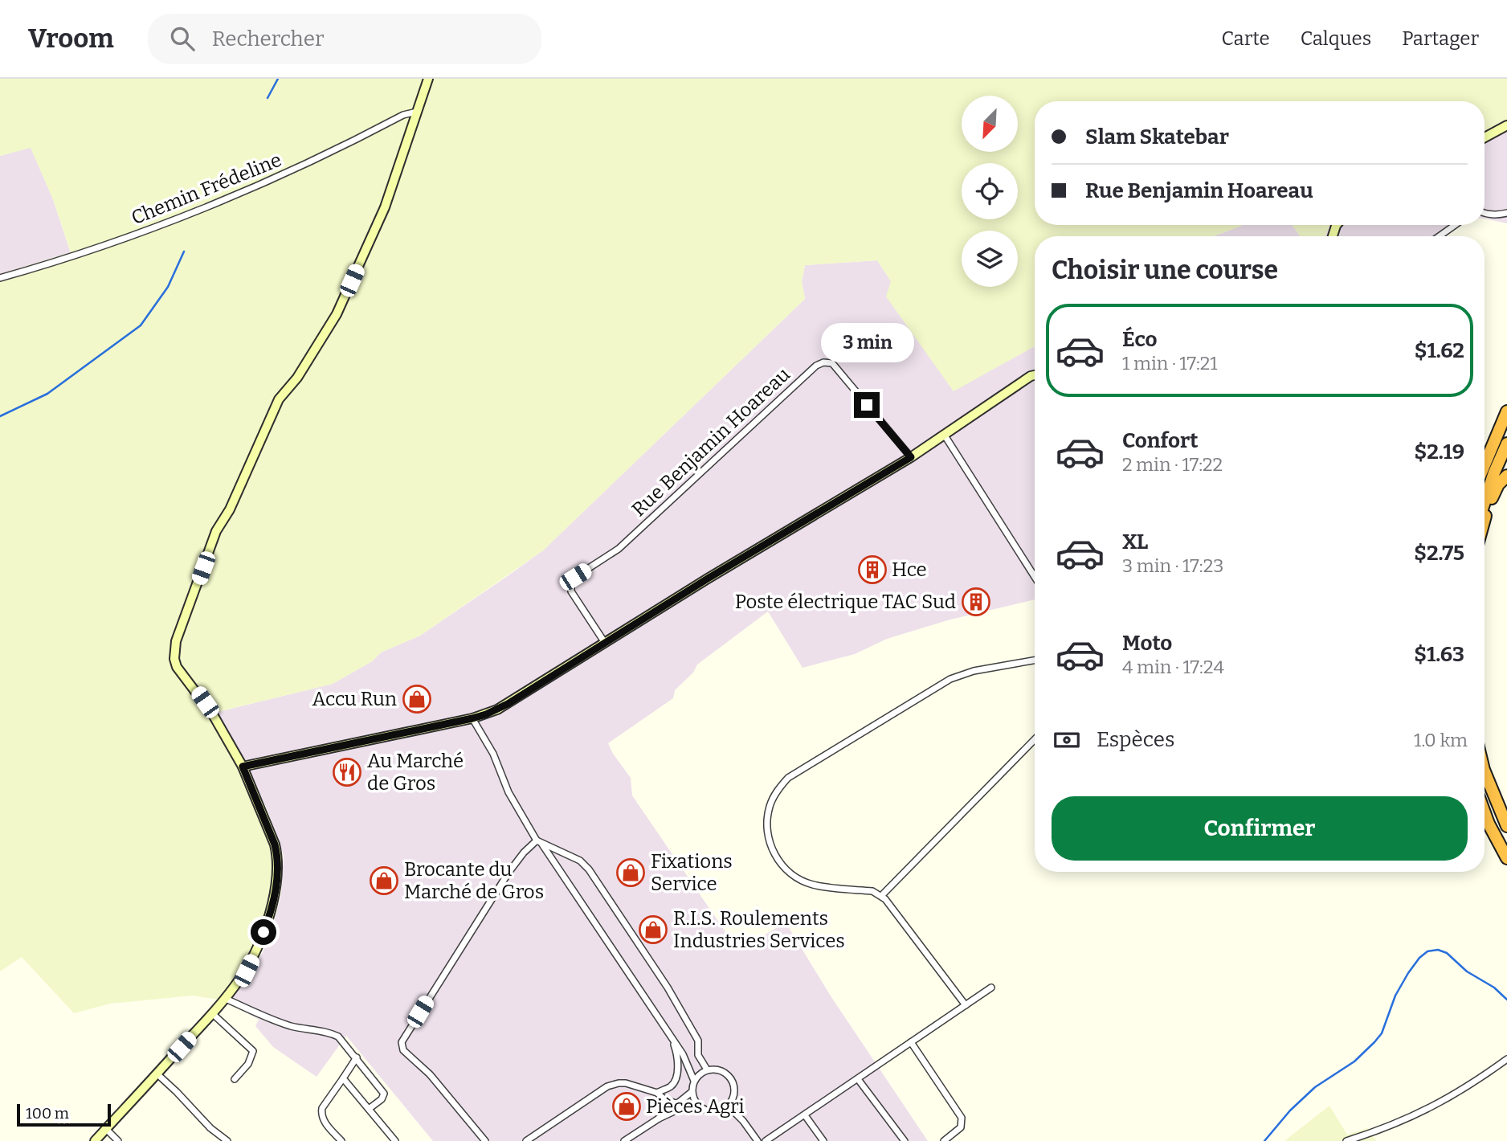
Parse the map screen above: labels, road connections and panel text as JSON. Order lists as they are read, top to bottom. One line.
{"streets":{"street":["Chemin Frédeline","Rue Benjamin Hoareau"]},"places":{"building":["Hce","Poste électrique TAC Sud"],"shop":["Accu Run","Fixations Service","Brocante du Marché de Gros","R.I.S. Roulements Industries Services","Pièces Agri"],"restaurant":["Au Marché de Gros"]},"scale_bar":"100 m","north":"bottom left","page":{"header":"Vroom","search":"Rechercher","nav":["Carte","Calques","Partager"],"banner":["Slam Skatebar","Rue Benjamin Hoareau"],"heading":"Choisir une course","list":[{"name":"Éco","note":"1 min · 17:21","value":"$1.62"},{"name":"Confort","note":"2 min · 17:22","value":"$2.19"},{"name":"XL","note":"3 min · 17:23","value":"$2.75"},{"name":"Moto","note":"4 min · 17:24","value":"$1.63"}],"bubble":"3 min","pay":["Espèces","1.0 km"],"buttons":"Confirmer","scale":"100 m"}}
